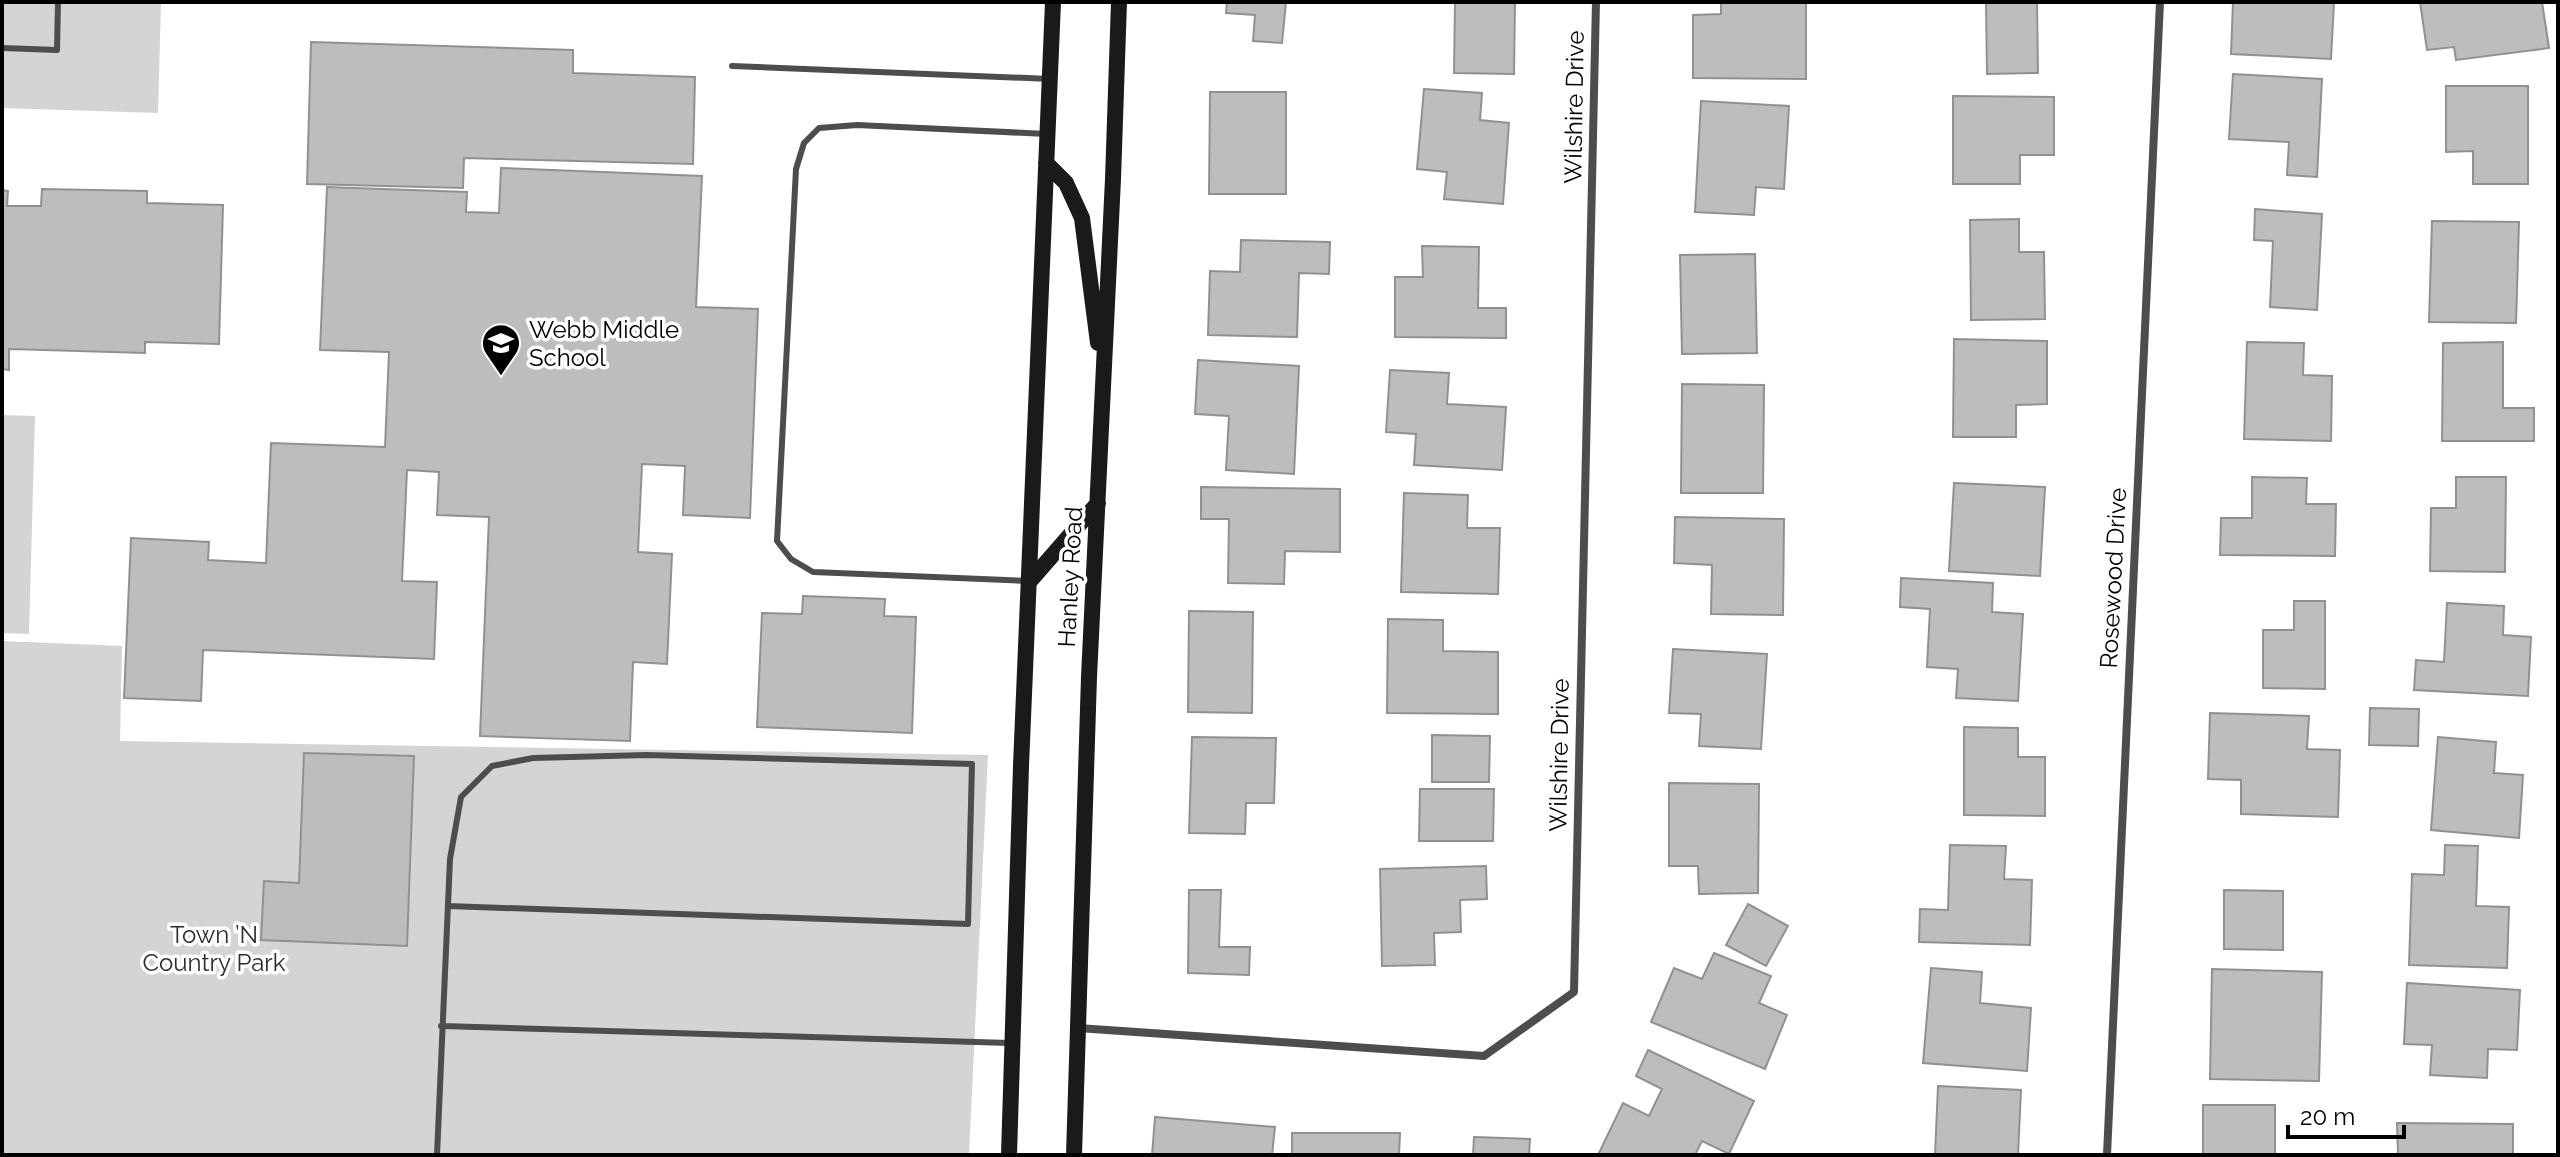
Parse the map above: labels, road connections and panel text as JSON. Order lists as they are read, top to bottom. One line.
{"streets":{"main road":["Hanley Road"],"street":["Wilshire Drive","Rosewood Drive"]},"crossings":[["Wilshire Drive","Hanley Road"]],"parks":["Town ’N Country Park"],"places":{"school or university":["Webb Middle School"]},"scale_bar":"20 m"}
